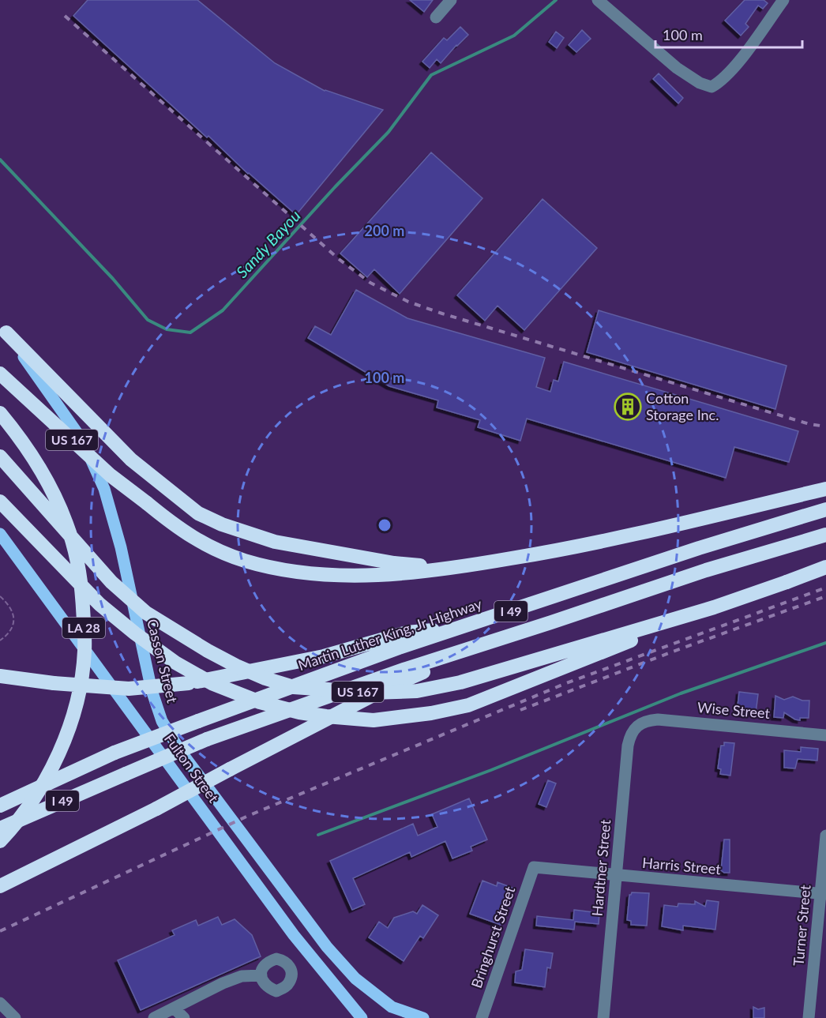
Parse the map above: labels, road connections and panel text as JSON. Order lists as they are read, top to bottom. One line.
{"streets":{"highway":["US 167","I 49","LA 28","Martin Luther King, Jr Highway"],"main road":["Casson Street","Fulton Street"],"street":["Wise Street","Harris Street","Hardtner Street","Turner Street","Bringhurst Street"]},"crossings":[["Wise Street","Hardtner Street"],["Harris Street","Hardtner Street"],["Harris Street","Turner Street"],["Harris Street","Bringhurst Street"]],"water":["Sandy Bayou"],"places":{"building":["Cotton Storage Inc."]},"scale_bar":"100 m","rings":["200 m","100 m"]}
